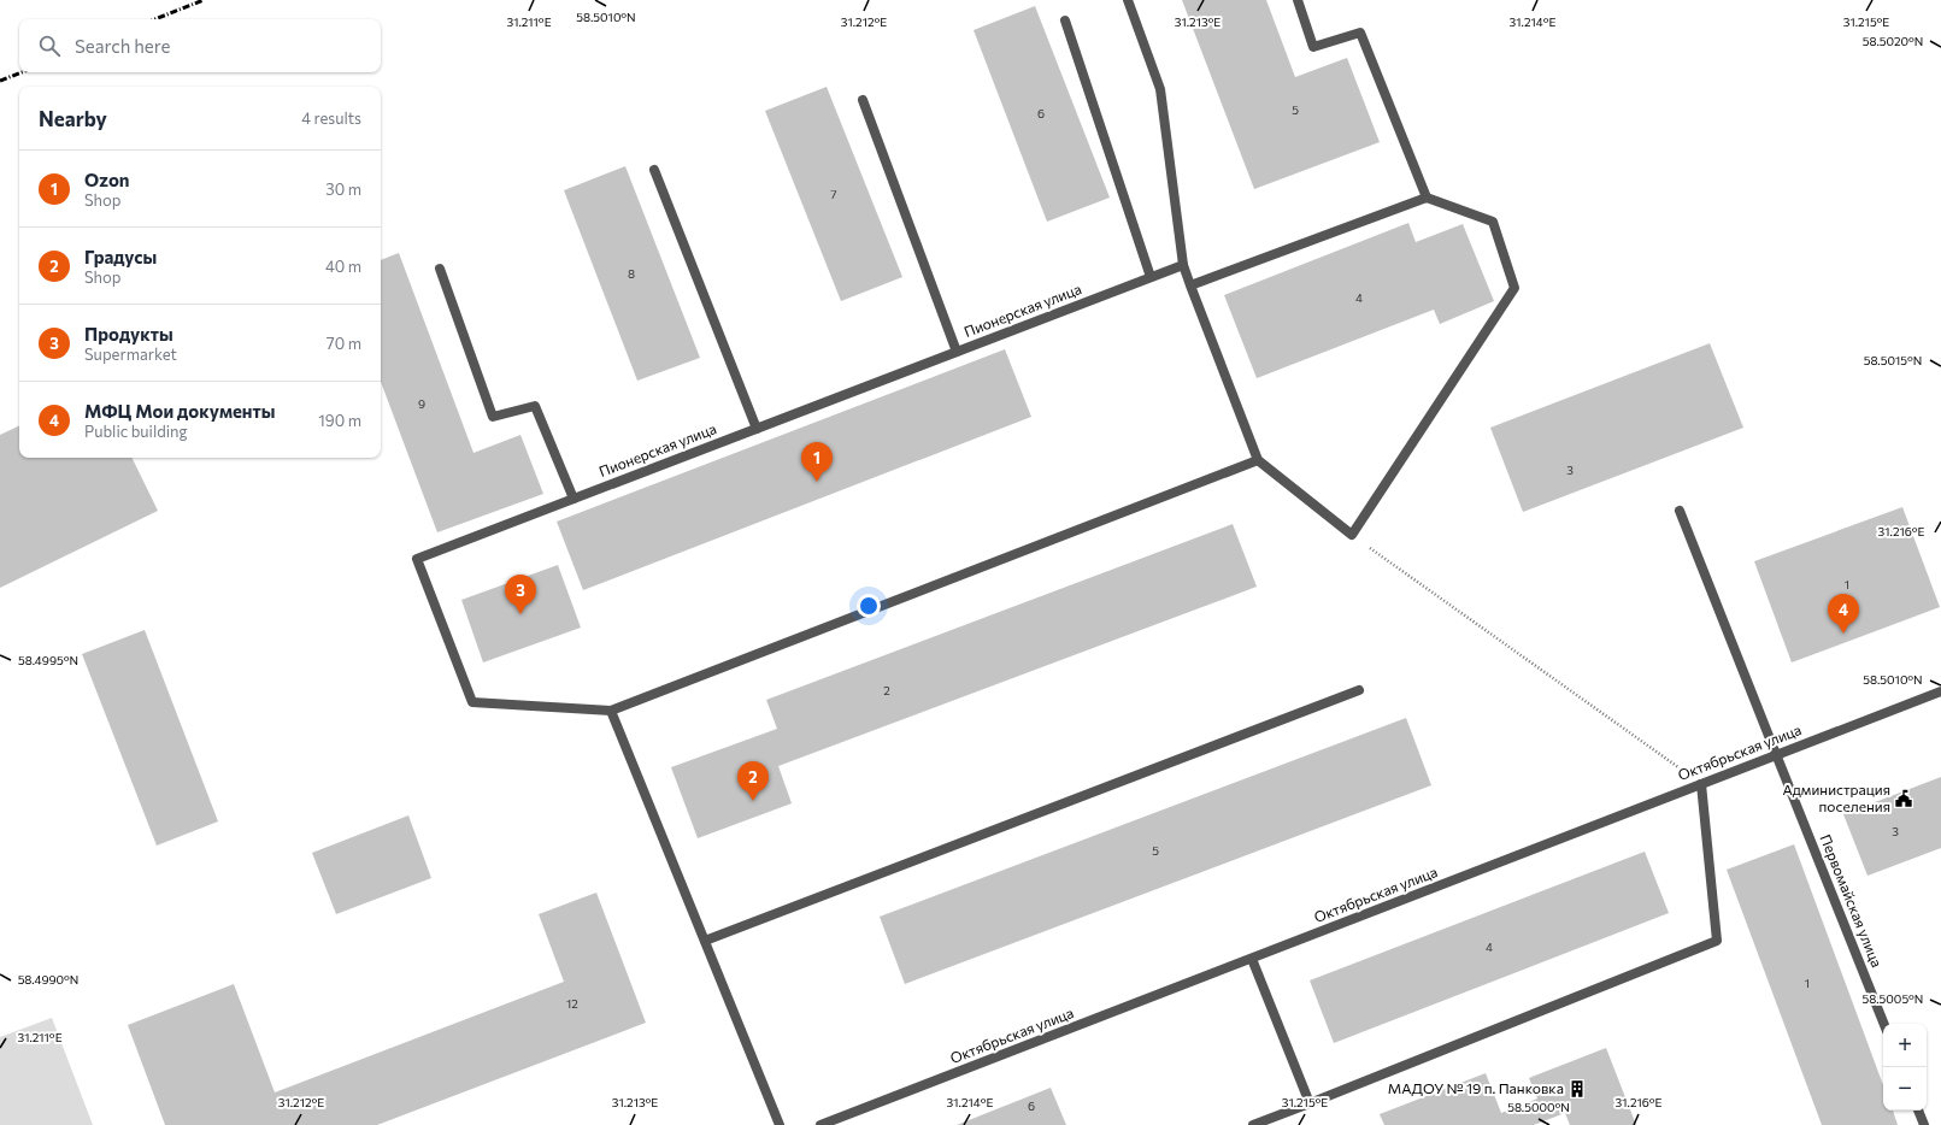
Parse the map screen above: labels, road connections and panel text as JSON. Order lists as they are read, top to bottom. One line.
{"streets":{"street":["Пионерская улица","Октябрьская улица","Первомайская улица"]},"crossings":[["Октябрьская улица","Первомайская улица"]],"places":{"public building":["Администрация поселения"],"building":["МАДОУ № 19 п. Панковка"]},"house_numbers":["5","6","7","8","4","9","3","1","2","3","5","4","1","12","6"],"page":{"search":"Search here","heading":["Nearby","4 results"],"list":[{"mark":"1","name":"Ozon","note":"Shop","value":"30 m"},{"mark":"2","name":"Градусы","note":"Shop","value":"40 m"},{"mark":"3","name":"Продукты","note":"Supermarket","value":"70 m"},{"mark":"4","name":"МФЦ Мои документы","note":"Public building","value":"190 m"}],"pins":["1","3","4","2"],"map_buttons":["+","−"]},"coordinates":["58.5010°N","31.211°E","31.212°E","31.213°E","31.214°E","31.215°E","58.5020°N","58.5015°N","31.216°E","58.4995°N","58.4990°N","58.5005°N","58.5000°N"]}
